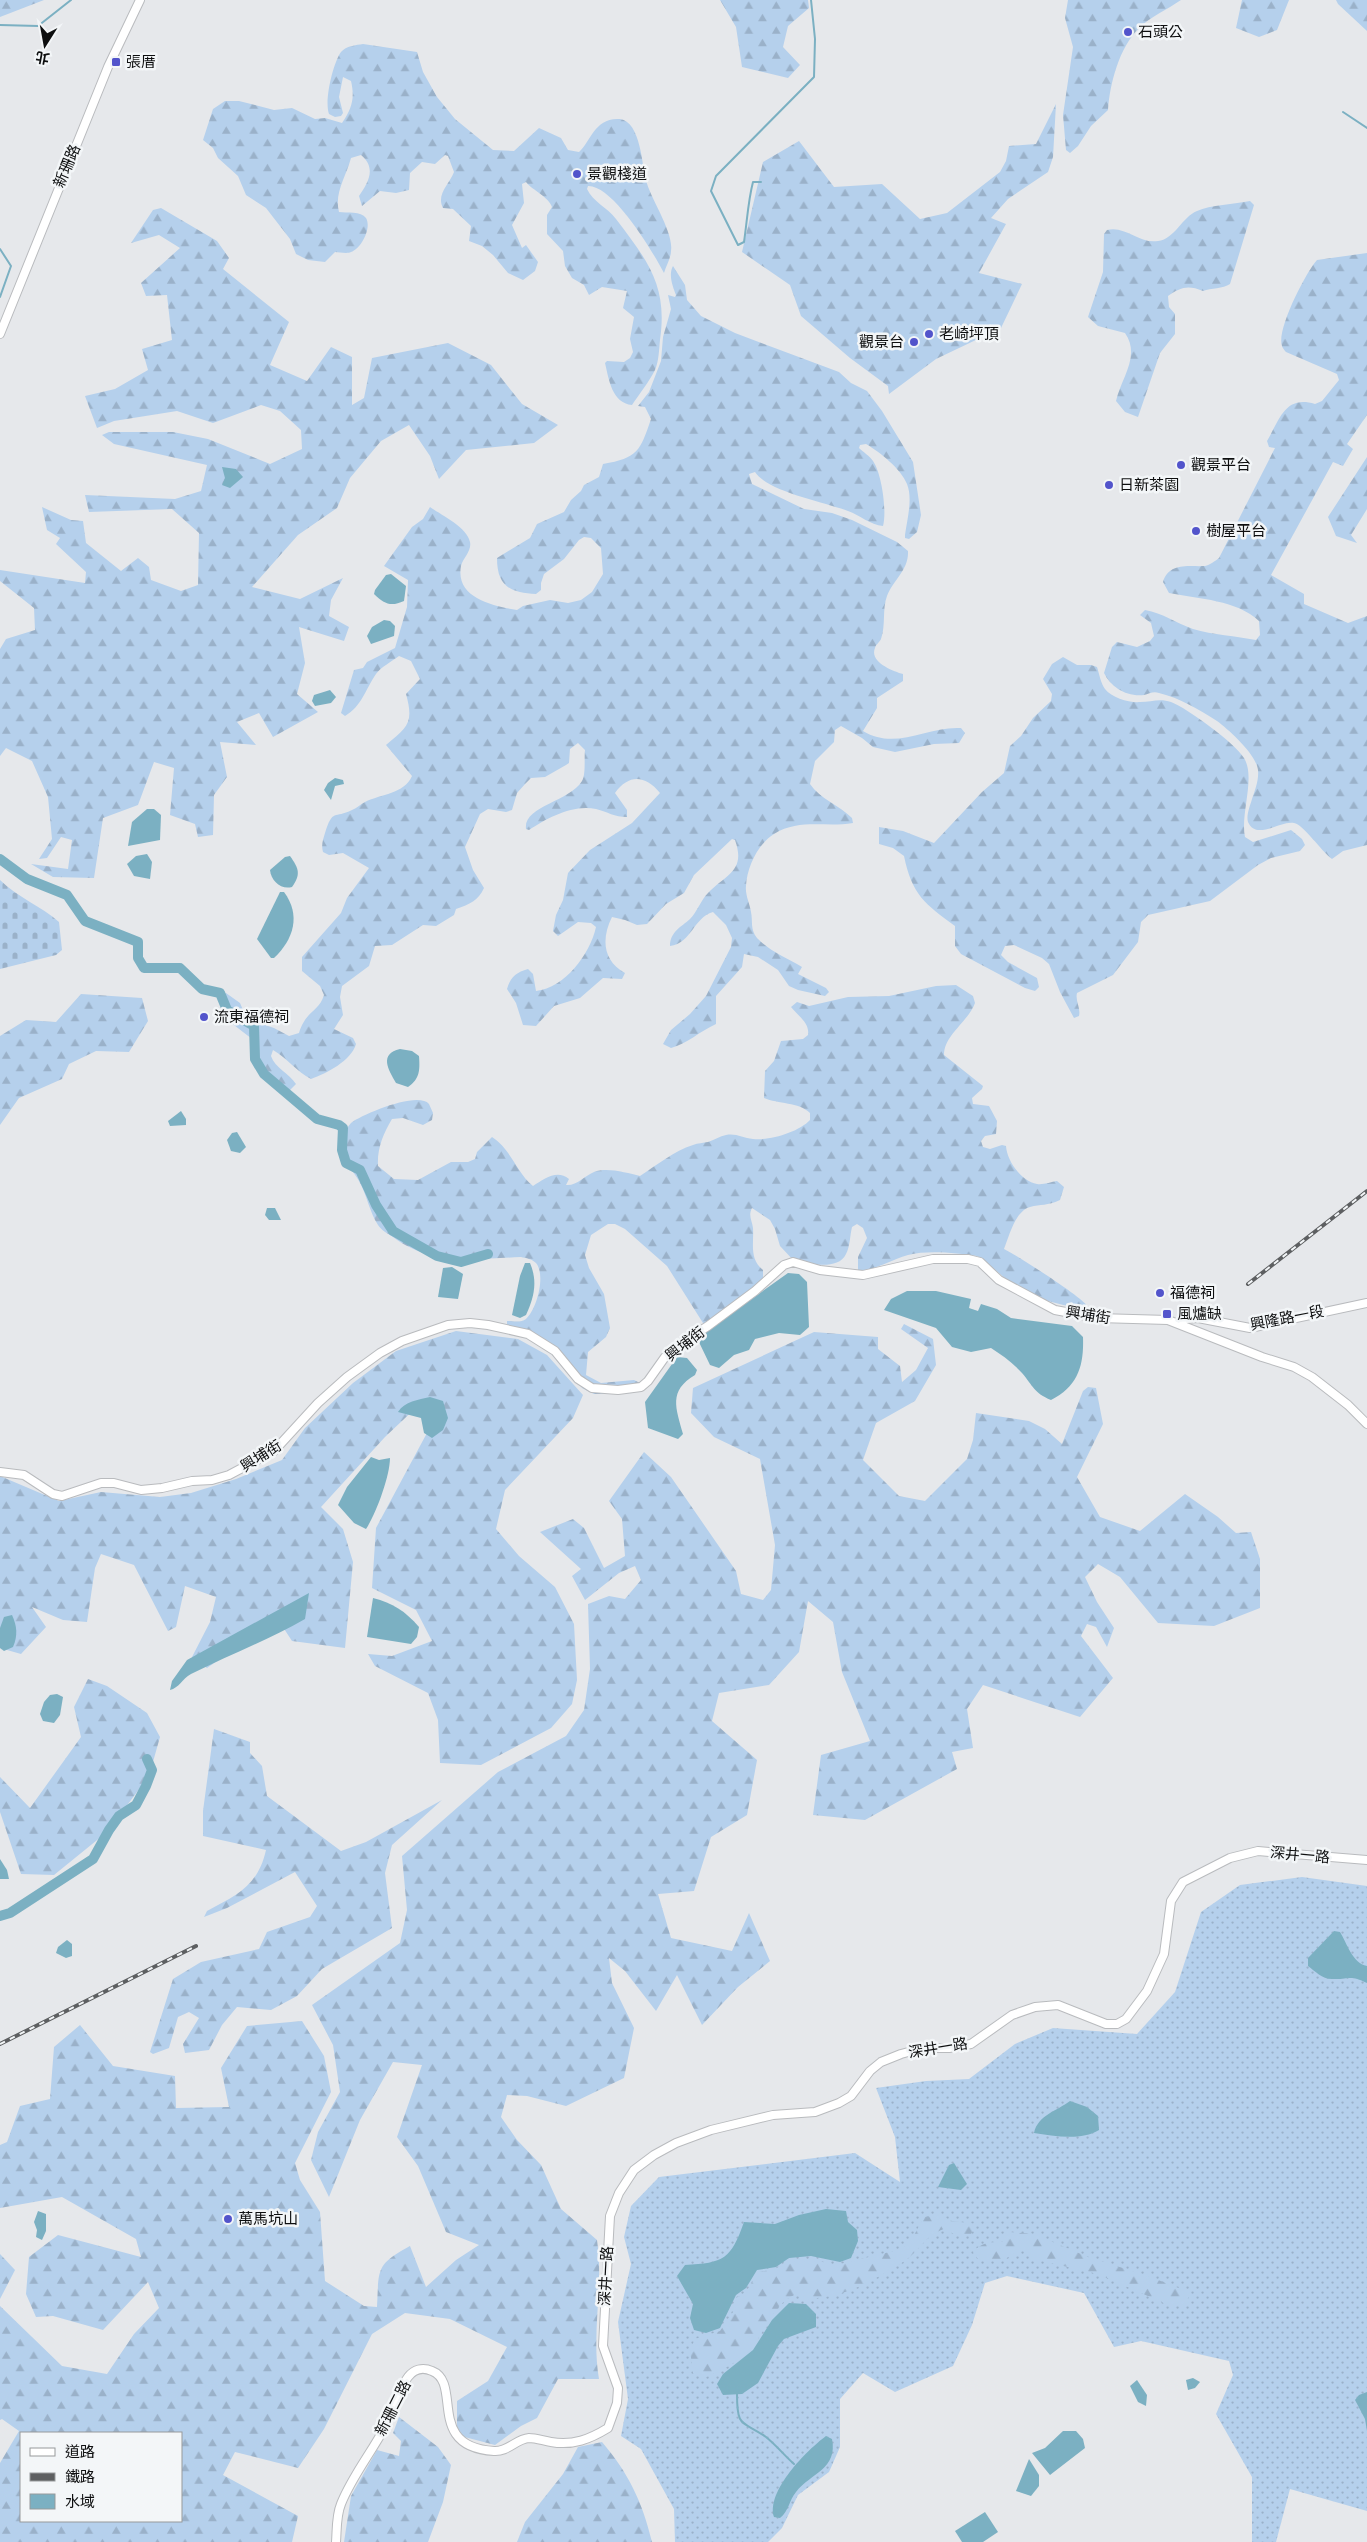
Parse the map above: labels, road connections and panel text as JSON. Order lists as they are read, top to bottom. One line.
{"streets":{"street":["新珊路","興埔街","興隆路一段","深井一路","新珊二路"]},"crossings":[["興埔街","興隆路一段"],["深井一路","新珊二路"]],"places":{"other":["石頭公","景觀棧道","老崎坪頂","觀景台","觀景平台","日新茶園","樹屋平台","流東福德祠","福德祠","萬馬坑山"],"transit":["張厝","風爐缺"]},"legend":["道路","鐵路","水域"],"north":"bottom"}
